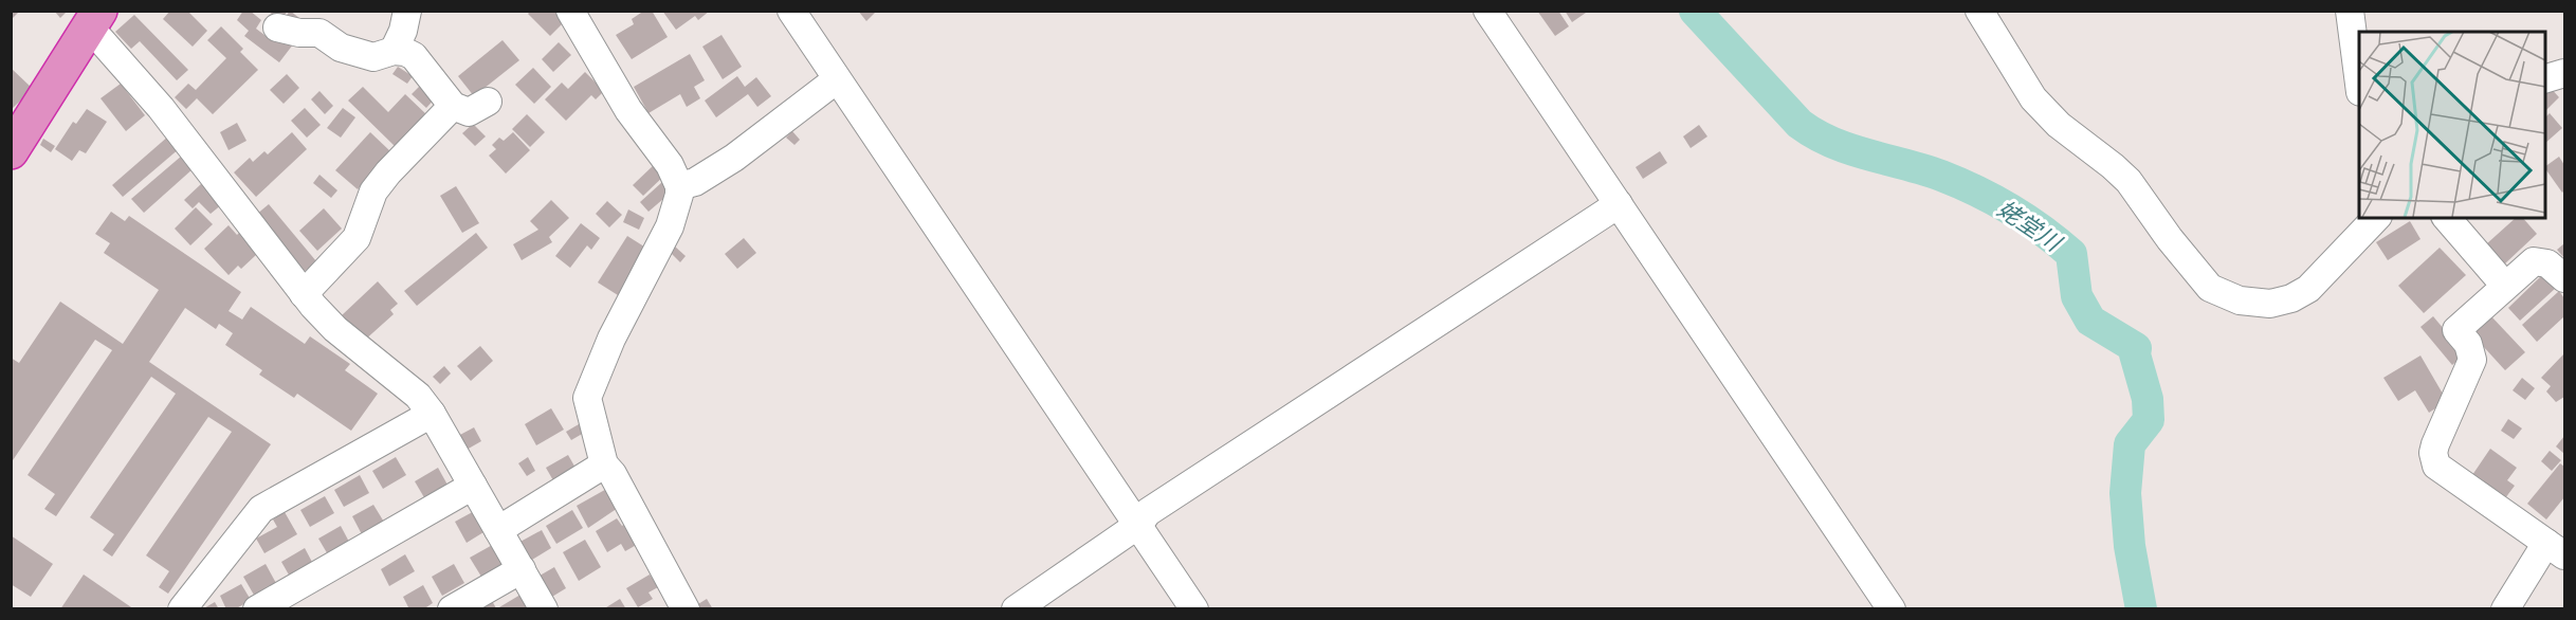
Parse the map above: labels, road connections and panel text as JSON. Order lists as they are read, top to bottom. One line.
{"water":["姥堂川"]}
